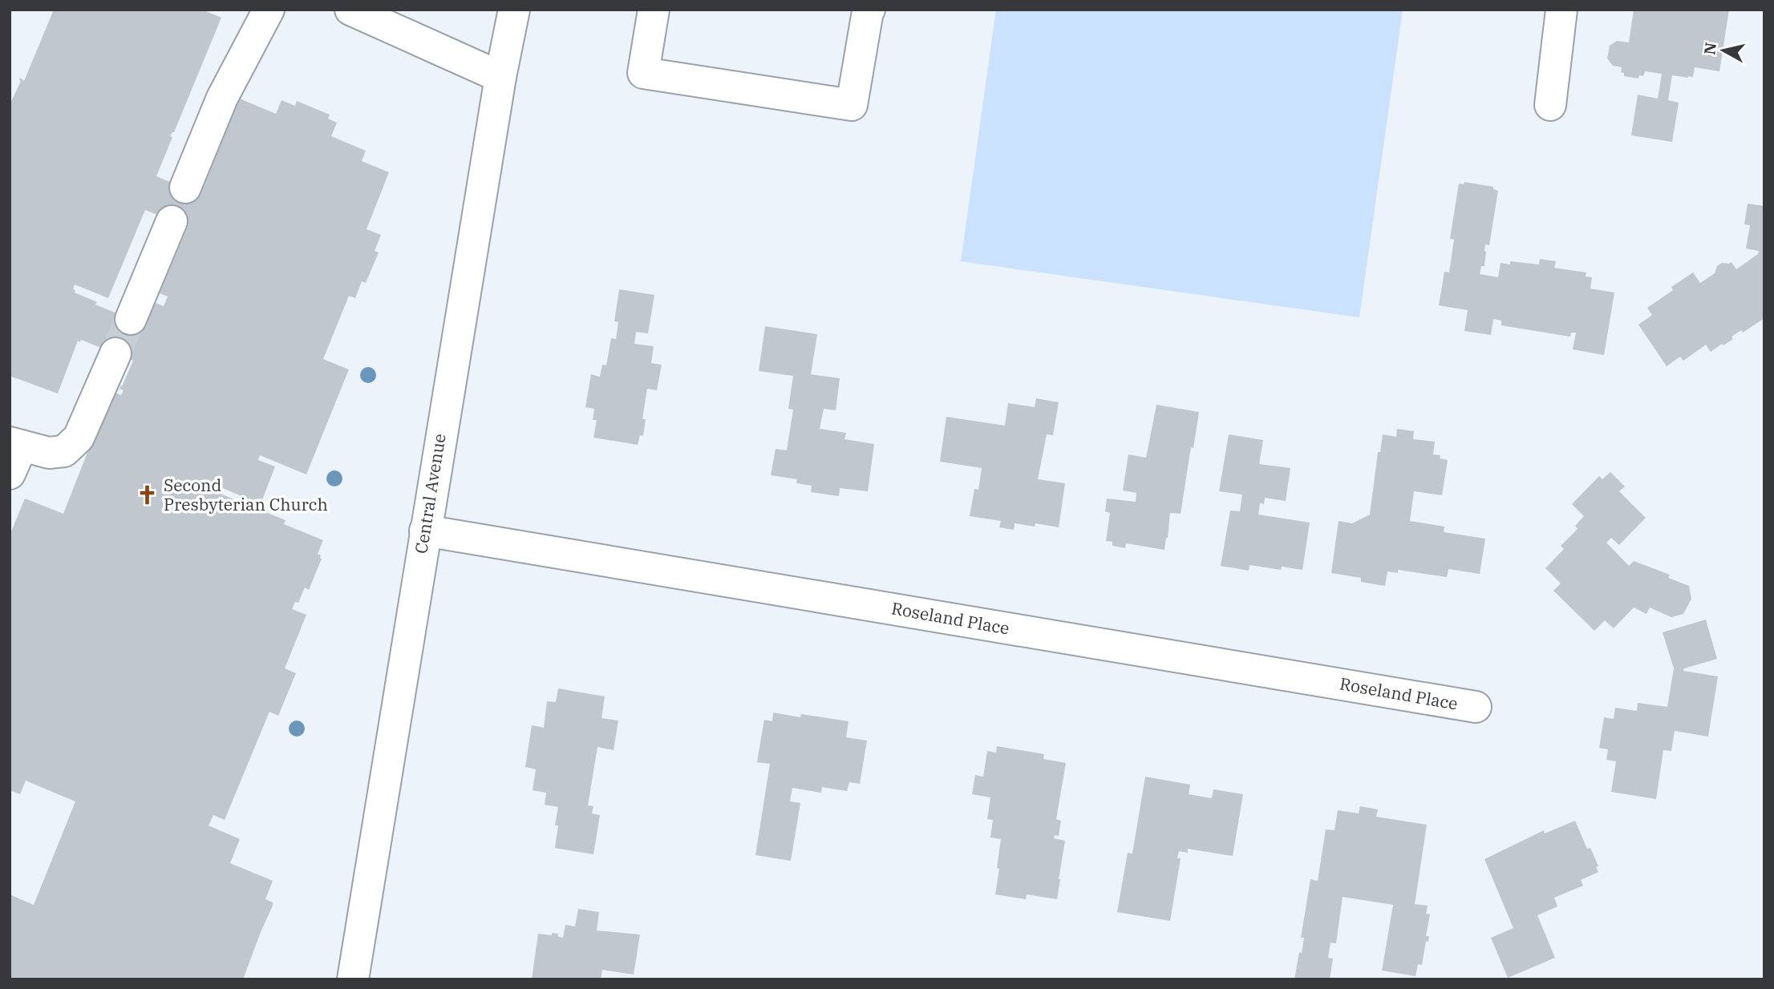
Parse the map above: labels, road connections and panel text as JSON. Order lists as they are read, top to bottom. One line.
{"streets":{"street":["Central Avenue","Roseland Place"]},"crossings":[["Central Avenue","Roseland Place"]],"places":{"church":["Second Presbyterian Church"]},"north":"left"}
